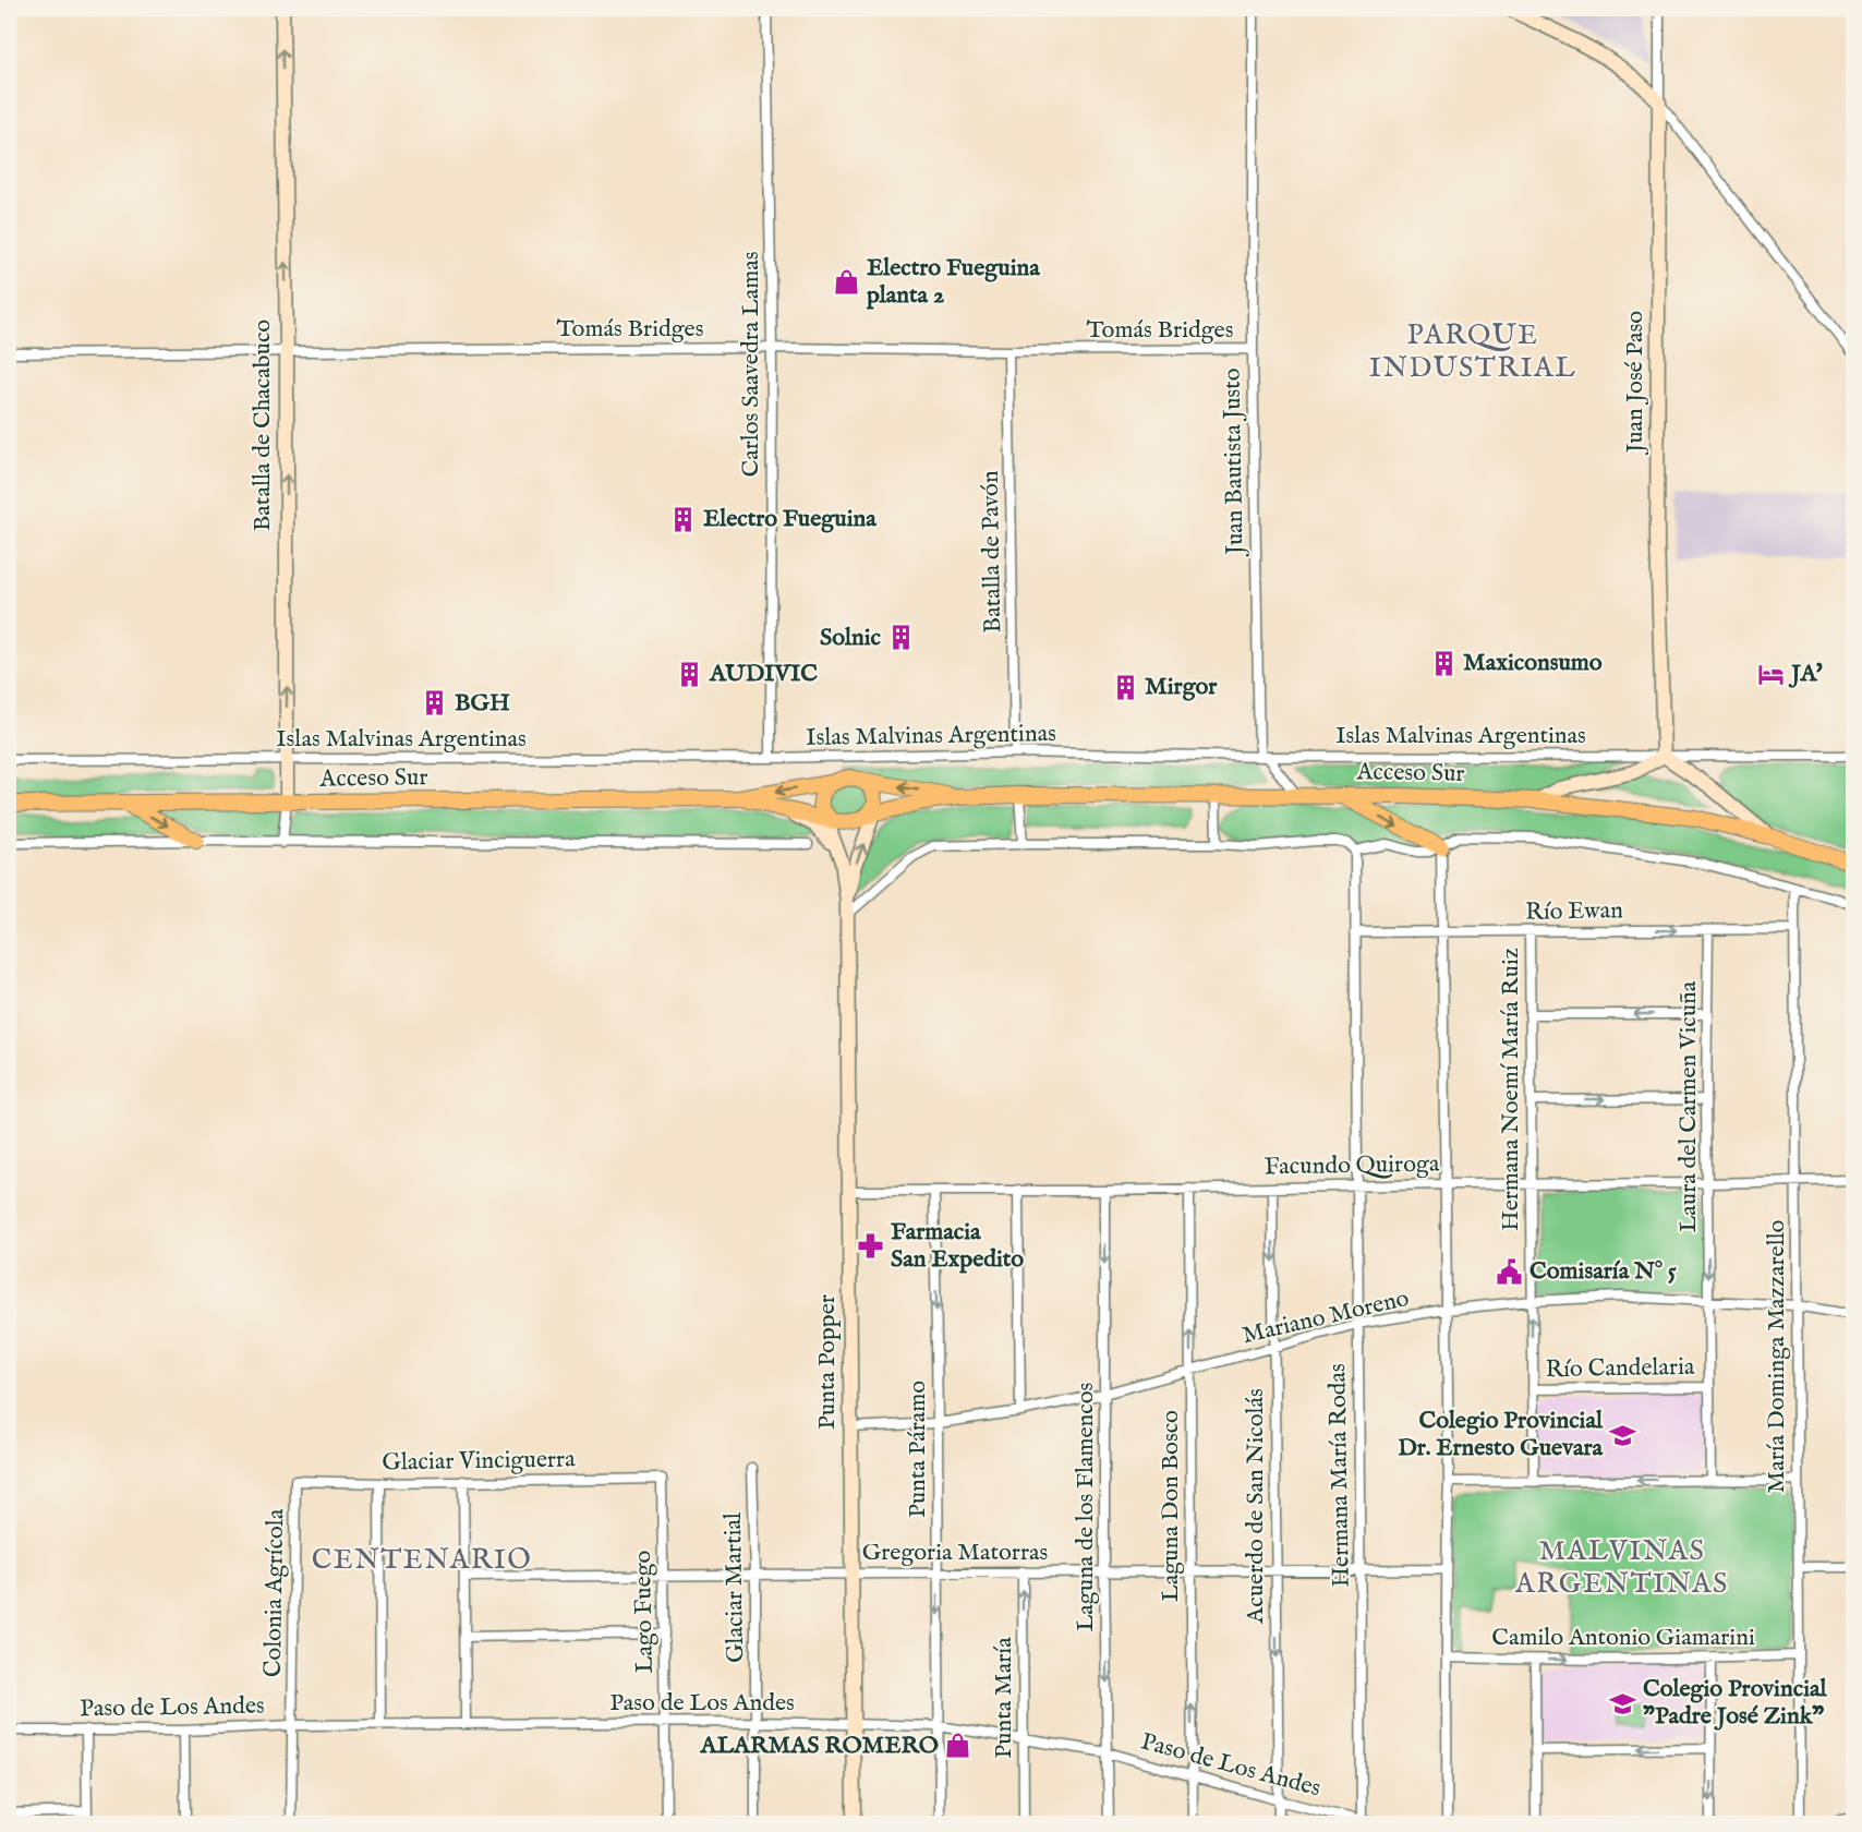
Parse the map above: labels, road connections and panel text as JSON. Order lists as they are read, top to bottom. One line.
{"streets":{"main road":["Acceso Sur"],"street":["Tomás Bridges","Carlos Saavedra Lamas","Juan José Paso","Batalla de Chacabuco","Juan Bautista Justo","Batalla de Pavón","Islas Malvinas Argentinas","Río Ewan","Hermana Noemí María Ruiz","Laura del Carmen Vicuña","Facundo Quiroga","Mariano Moreno","María Dominga Mazzarello","Punta Popper","Río Candelaria","Punta Páramo","Glaciar Vinciguerra","Hermana María Rodas","Laguna Don Bosco","Acuerdo de San Nicolás","Laguna de los Flamencos","Gregoria Matorras","Glaciar Martial","Colonia Agrícola","Lago Fuego","Camilo Antonio Giamarini","Punta María","Paso de Los Andes"]},"crossings":[["Tomás Bridges","Carlos Saavedra Lamas"],["Tomás Bridges","Batalla de Chacabuco"],["Tomás Bridges","Juan Bautista Justo"],["Tomás Bridges","Batalla de Pavón"],["Carlos Saavedra Lamas","Islas Malvinas Argentinas"],["Juan José Paso","Islas Malvinas Argentinas"],["Batalla de Chacabuco","Islas Malvinas Argentinas"],["Batalla de Chacabuco","Acceso Sur"],["Juan Bautista Justo","Islas Malvinas Argentinas"],["Batalla de Pavón","Islas Malvinas Argentinas"],["Acceso Sur","Punta Popper"],["Río Ewan","Hermana Noemí María Ruiz"],["Río Ewan","Laura del Carmen Vicuña"],["Río Ewan","María Dominga Mazzarello"],["Río Ewan","Hermana María Rodas"],["Hermana Noemí María Ruiz","Facundo Quiroga"],["Hermana Noemí María Ruiz","Mariano Moreno"],["Hermana Noemí María Ruiz","Río Candelaria"],["Laura del Carmen Vicuña","Facundo Quiroga"],["Laura del Carmen Vicuña","Mariano Moreno"],["Laura del Carmen Vicuña","Río Candelaria"],["Facundo Quiroga","María Dominga Mazzarello"],["Facundo Quiroga","Punta Popper"],["Facundo Quiroga","Punta Páramo"],["Facundo Quiroga","Hermana María Rodas"],["Facundo Quiroga","Laguna Don Bosco"],["Facundo Quiroga","Acuerdo de San Nicolás"],["Facundo Quiroga","Laguna de los Flamencos"],["Mariano Moreno","María Dominga Mazzarello"],["Mariano Moreno","Punta Popper"],["Mariano Moreno","Punta Páramo"],["Mariano Moreno","Hermana María Rodas"],["Mariano Moreno","Laguna Don Bosco"],["Mariano Moreno","Acuerdo de San Nicolás"],["Mariano Moreno","Laguna de los Flamencos"],["María Dominga Mazzarello","Camilo Antonio Giamarini"],["Punta Popper","Gregoria Matorras"],["Punta Popper","Paso de Los Andes"],["Punta Páramo","Gregoria Matorras"],["Punta Páramo","Paso de Los Andes"],["Glaciar Vinciguerra","Colonia Agrícola"],["Glaciar Vinciguerra","Lago Fuego"],["Hermana María Rodas","Gregoria Matorras"],["Hermana María Rodas","Paso de Los Andes"],["Laguna Don Bosco","Gregoria Matorras"],["Laguna Don Bosco","Paso de Los Andes"],["Acuerdo de San Nicolás","Gregoria Matorras"],["Acuerdo de San Nicolás","Paso de Los Andes"],["Laguna de los Flamencos","Gregoria Matorras"],["Laguna de los Flamencos","Paso de Los Andes"],["Gregoria Matorras","Glaciar Martial"],["Gregoria Matorras","Lago Fuego"],["Gregoria Matorras","Punta María"],["Glaciar Martial","Paso de Los Andes"],["Colonia Agrícola","Paso de Los Andes"],["Lago Fuego","Paso de Los Andes"],["Punta María","Paso de Los Andes"]],"one_way":["Batalla de Chacabuco","Punta Páramo","Laguna Don Bosco","Acuerdo de San Nicolás","Laguna de los Flamencos","Camilo Antonio Giamarini","Punta María"],"districts":["PARQUE INDUSTRIAL","MALVINAS ARGENTINAS","CENTENARIO"],"places":{"shop":["Electro Fueguina planta 2","ALARMAS ROMERO"],"building":["Electro Fueguina","Solnic","Maxiconsumo","AUDIVIC","Mirgor","BGH"],"hotel":["JA'"],"pharmacy":["Farmacia San Expedito"],"public building":["Comisaría N° 5"],"school or university":["Colegio Provincial Dr. Ernesto Guevara","Colegio Provincial \"Padre José Zink\""]}}
